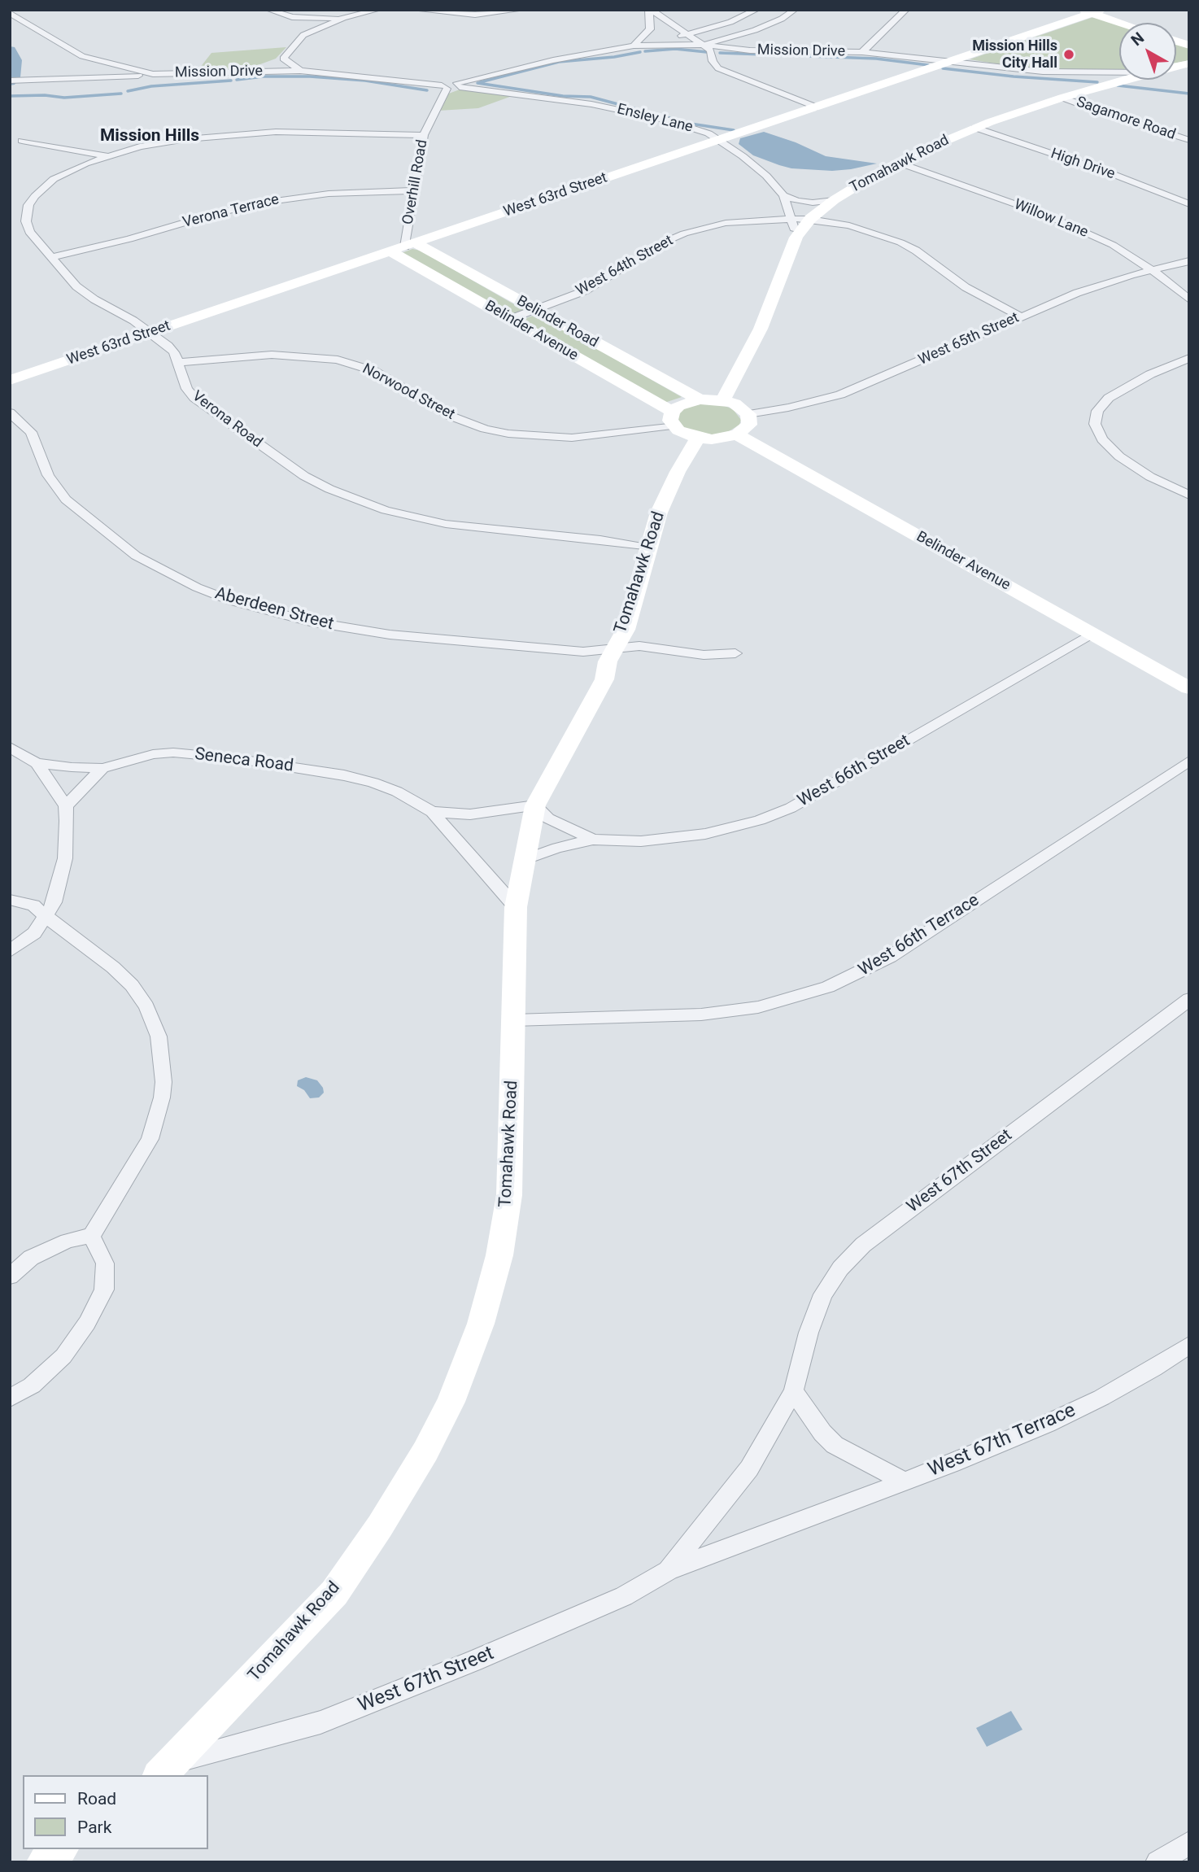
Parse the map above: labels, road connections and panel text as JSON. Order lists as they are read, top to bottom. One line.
{"streets":{"street":["Mission Drive","Ensley Lane","Sagamore Road","Tomahawk Road","High Drive","Overhill Road","West 63rd Street","Verona Terrace","Willow Lane","West 64th Street","Belinder Road","Belinder Avenue","West 65th Street","Norwood Street","Verona Road","Aberdeen Street","Seneca Road","West 66th Street","West 66th Terrace","West 67th Street","West 67th Terrace"]},"crossings":[["Mission Drive","Ensley Lane"],["Mission Drive","Tomahawk Road"],["Mission Drive","Overhill Road"],["Mission Drive","West 63rd Street"],["Ensley Lane","Tomahawk Road"],["Ensley Lane","West 63rd Street"],["Ensley Lane","West 64th Street"],["Sagamore Road","Tomahawk Road"],["Tomahawk Road","High Drive"],["Tomahawk Road","Willow Lane"],["Tomahawk Road","West 64th Street"],["Tomahawk Road","Belinder Avenue"],["Tomahawk Road","Verona Road"],["Tomahawk Road","Aberdeen Street"],["Tomahawk Road","Seneca Road"],["Tomahawk Road","West 66th Street"],["Tomahawk Road","West 66th Terrace"],["Tomahawk Road","West 67th Street"],["Overhill Road","West 63rd Street"],["Overhill Road","Verona Terrace"],["Overhill Road","Belinder Road"],["Overhill Road","Belinder Avenue"],["Overhill Road","Verona Road"],["West 63rd Street","Belinder Road"],["West 63rd Street","Belinder Avenue"],["West 63rd Street","Verona Road"],["Verona Terrace","Verona Road"],["Willow Lane","West 65th Street"],["West 64th Street","Belinder Road"],["West 64th Street","Belinder Avenue"],["Belinder Road","Belinder Avenue"],["Belinder Avenue","Norwood Street"],["Belinder Avenue","West 66th Street"],["Norwood Street","Verona Road"],["Seneca Road","West 66th Street"],["West 67th Street","West 67th Terrace"]],"districts":["Mission Hills"],"places":["Mission Hills City Hall"],"legend":["Road","Park"],"north":"top left"}
